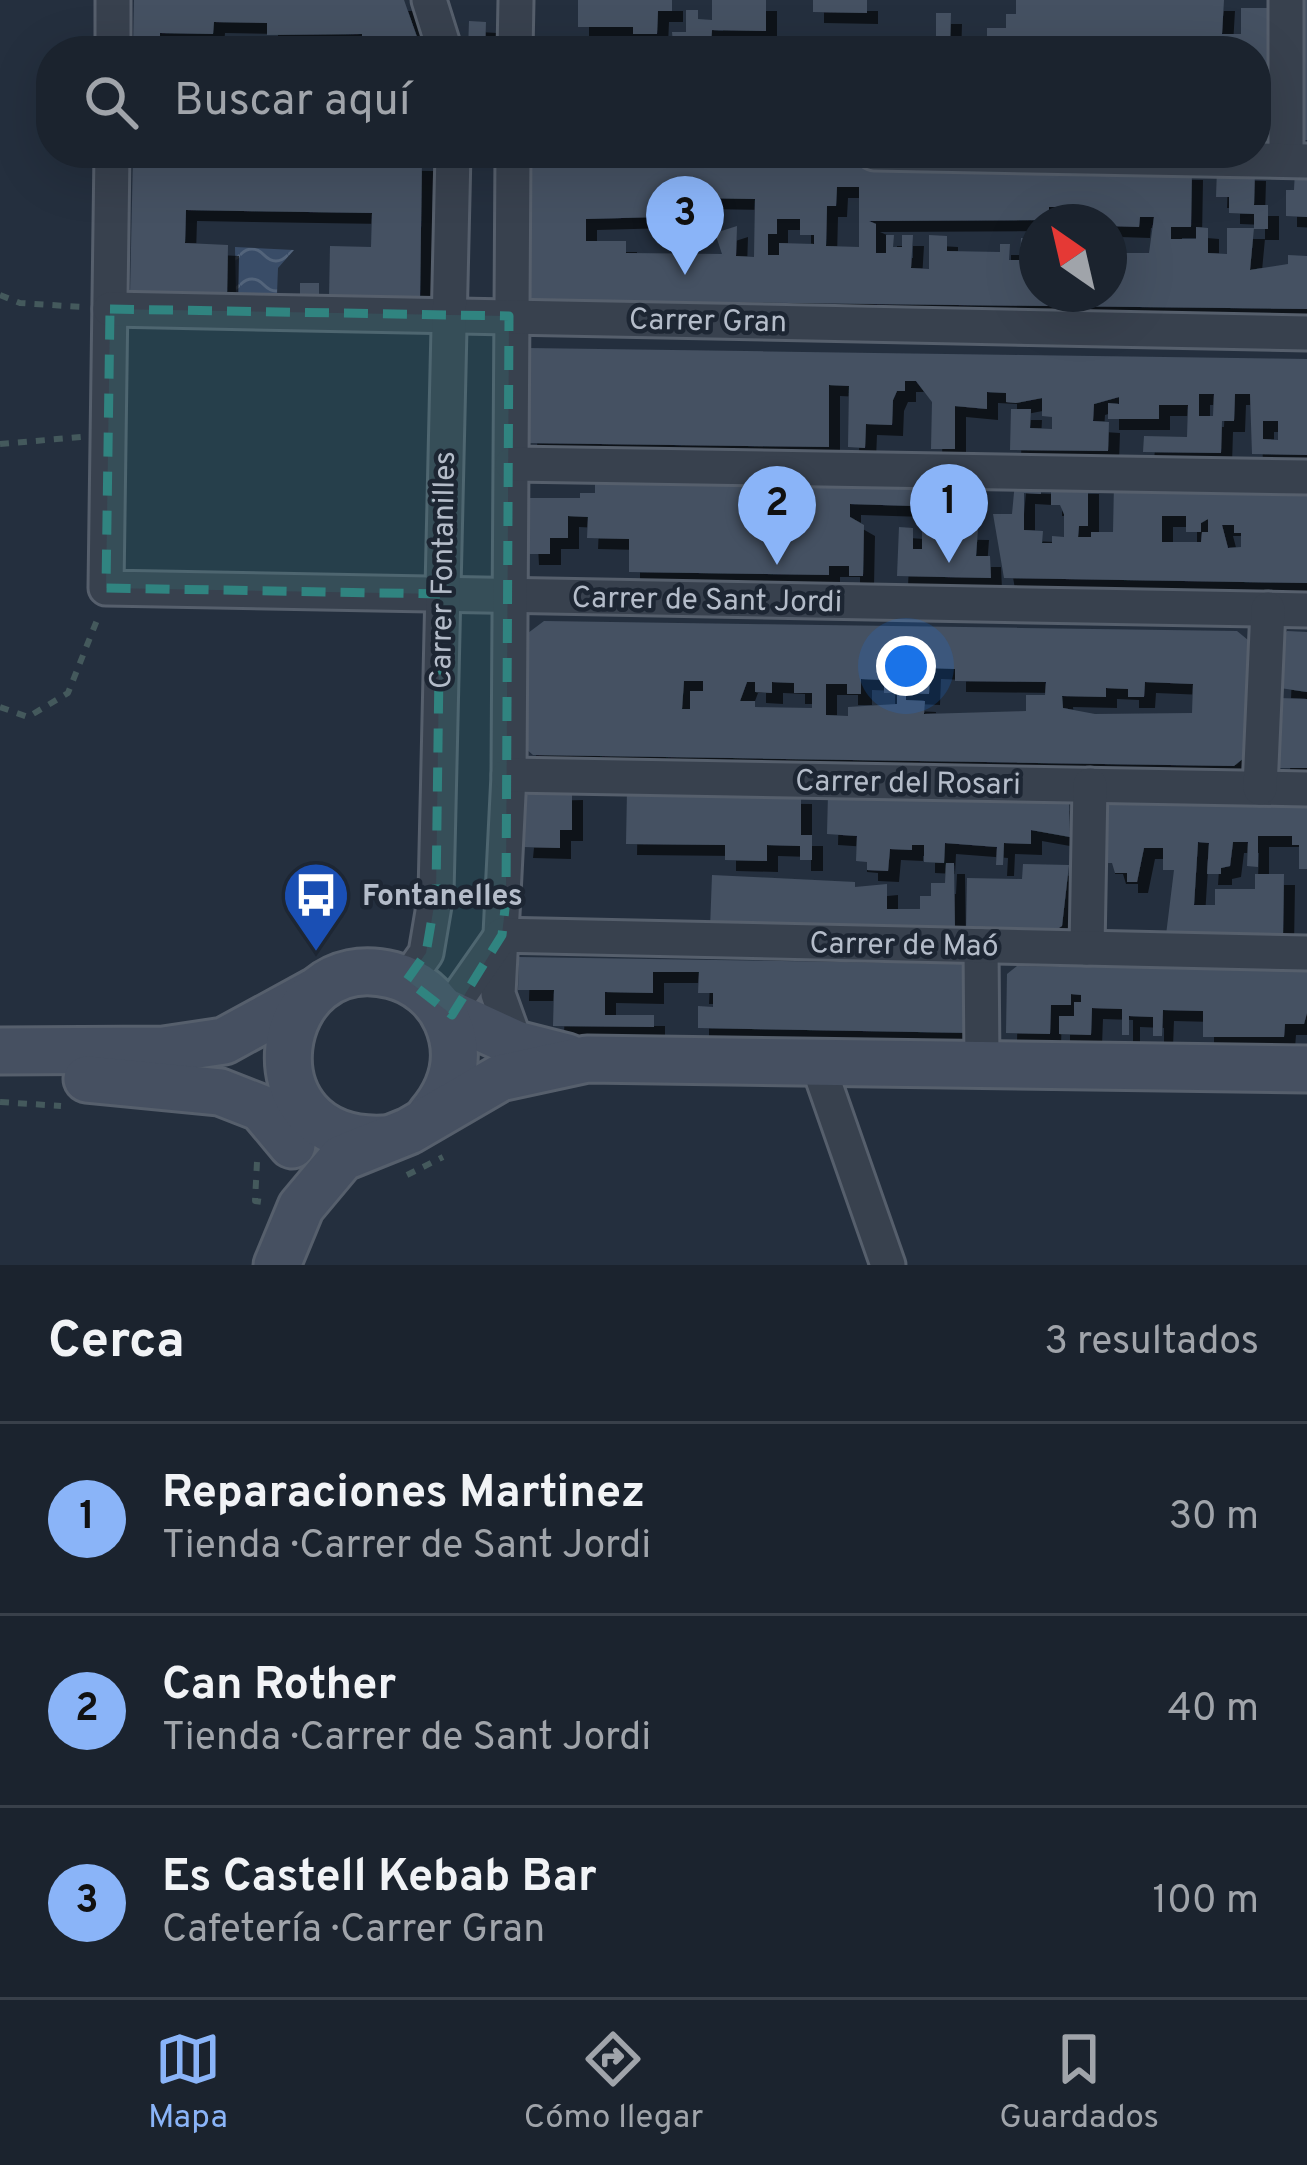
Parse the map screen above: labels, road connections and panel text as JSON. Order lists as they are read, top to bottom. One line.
{"streets":{"street":["Carrer Gran","Carrer Fontanilles","Carrer de Sant Jordi","Carrer del Rosari","Carrer de Maó"]},"crossings":[["Carrer Gran","Carrer Fontanilles"],["Carrer Fontanilles","Carrer de Sant Jordi"]],"places":{"bus stop":["Fontanelles"]},"north":"top left","page":{"search":"Buscar aquí","pins":["3","1","2"],"heading":["Cerca","3 resultados"],"list":[{"mark":"1","name":"Reparaciones Martinez","note":"Tienda · Carrer de Sant Jordi","value":"30 m"},{"mark":"2","name":"Can Rother","note":"Tienda · Carrer de Sant Jordi","value":"40 m"},{"mark":"3","name":"Es Castell Kebab Bar","note":"Cafetería · Carrer Gran","value":"100 m"}],"nav":["Mapa","Cómo llegar","Guardados"]}}
